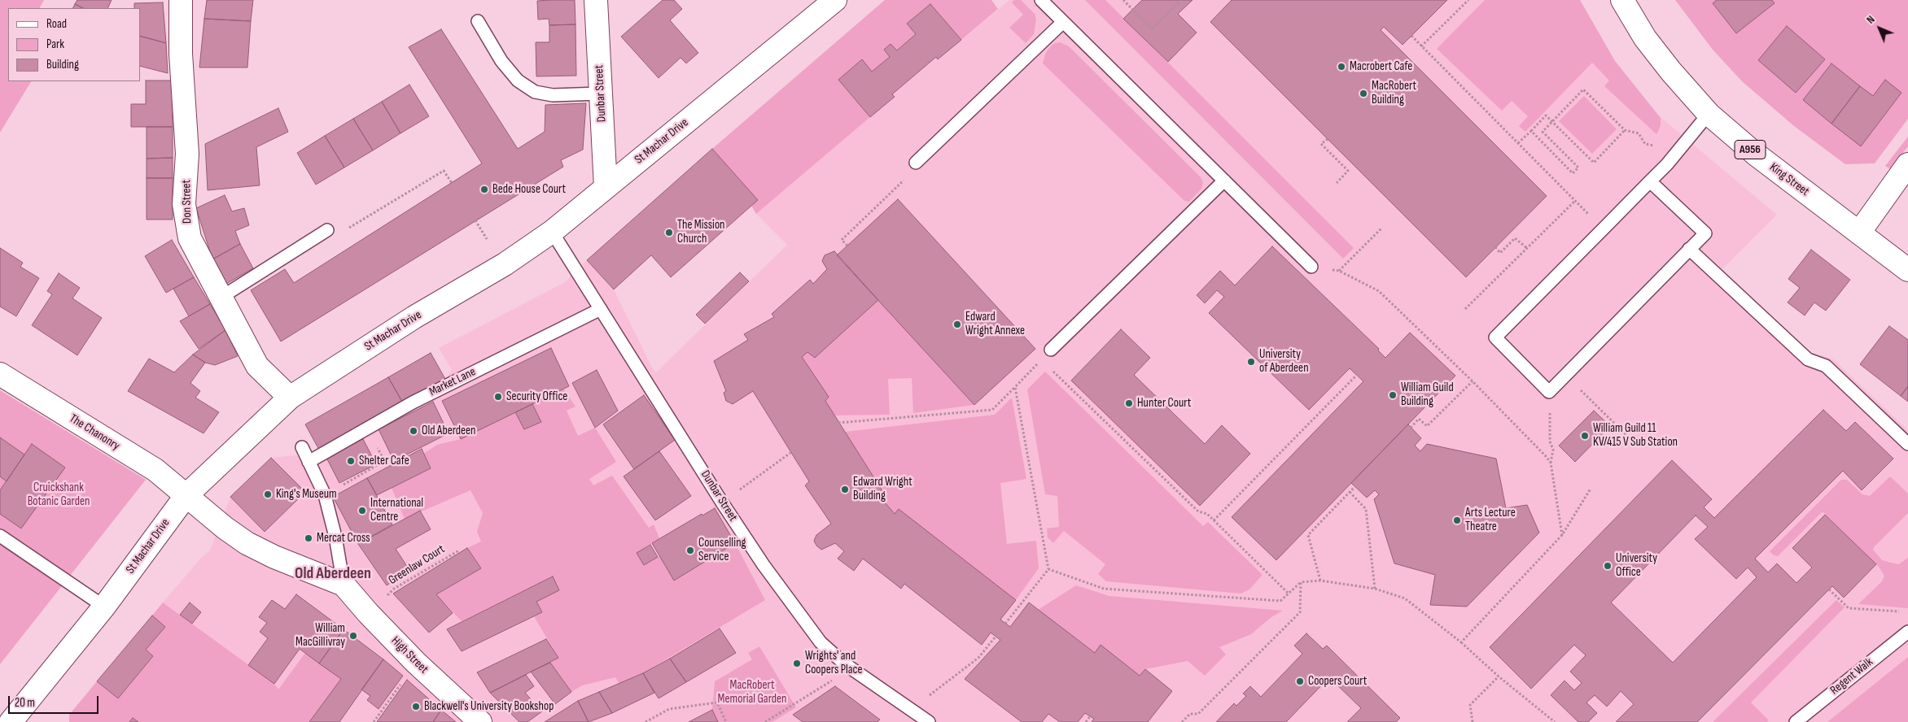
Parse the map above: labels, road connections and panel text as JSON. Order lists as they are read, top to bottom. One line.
{"streets":{"main road":["Dunbar Street","St Machar Drive","A956","King Street","Don Street","The Chanonry","High Street"],"lane":["Market Lane","Regent Walk"],"path":["Greenlaw Court"]},"crossings":[["Dunbar Street","St Machar Drive"],["Dunbar Street","Market Lane"],["St Machar Drive","Don Street"],["St Machar Drive","The Chanonry"],["St Machar Drive","High Street"],["The Chanonry","High Street"],["Greenlaw Court","High Street"]],"districts":["Old Aberdeen"],"parks":["Cruickshank Botanic Garden","MacRobert Memorial Garden"],"places":["Macrobert Cafe","MacRobert Building","Bede House Court","The Mission Church","Edward Wright Annexe","University of Aberdeen","William Guild Building","Security Office","Hunter Court","Old Aberdeen","William Guild 11 KV/415 V Sub Station","Shelter Cafe","Edward Wright Building","King's Museum","International Centre","Arts Lecture Theatre","Mercat Cross","Counselling Service","University Office","William MacGillivray","Wrights' and Coopers Place","Coopers Court","Blackwell's University Bookshop"],"legend":["Road","Park","Building"],"scale_bar":"20 m","north":"top left"}
